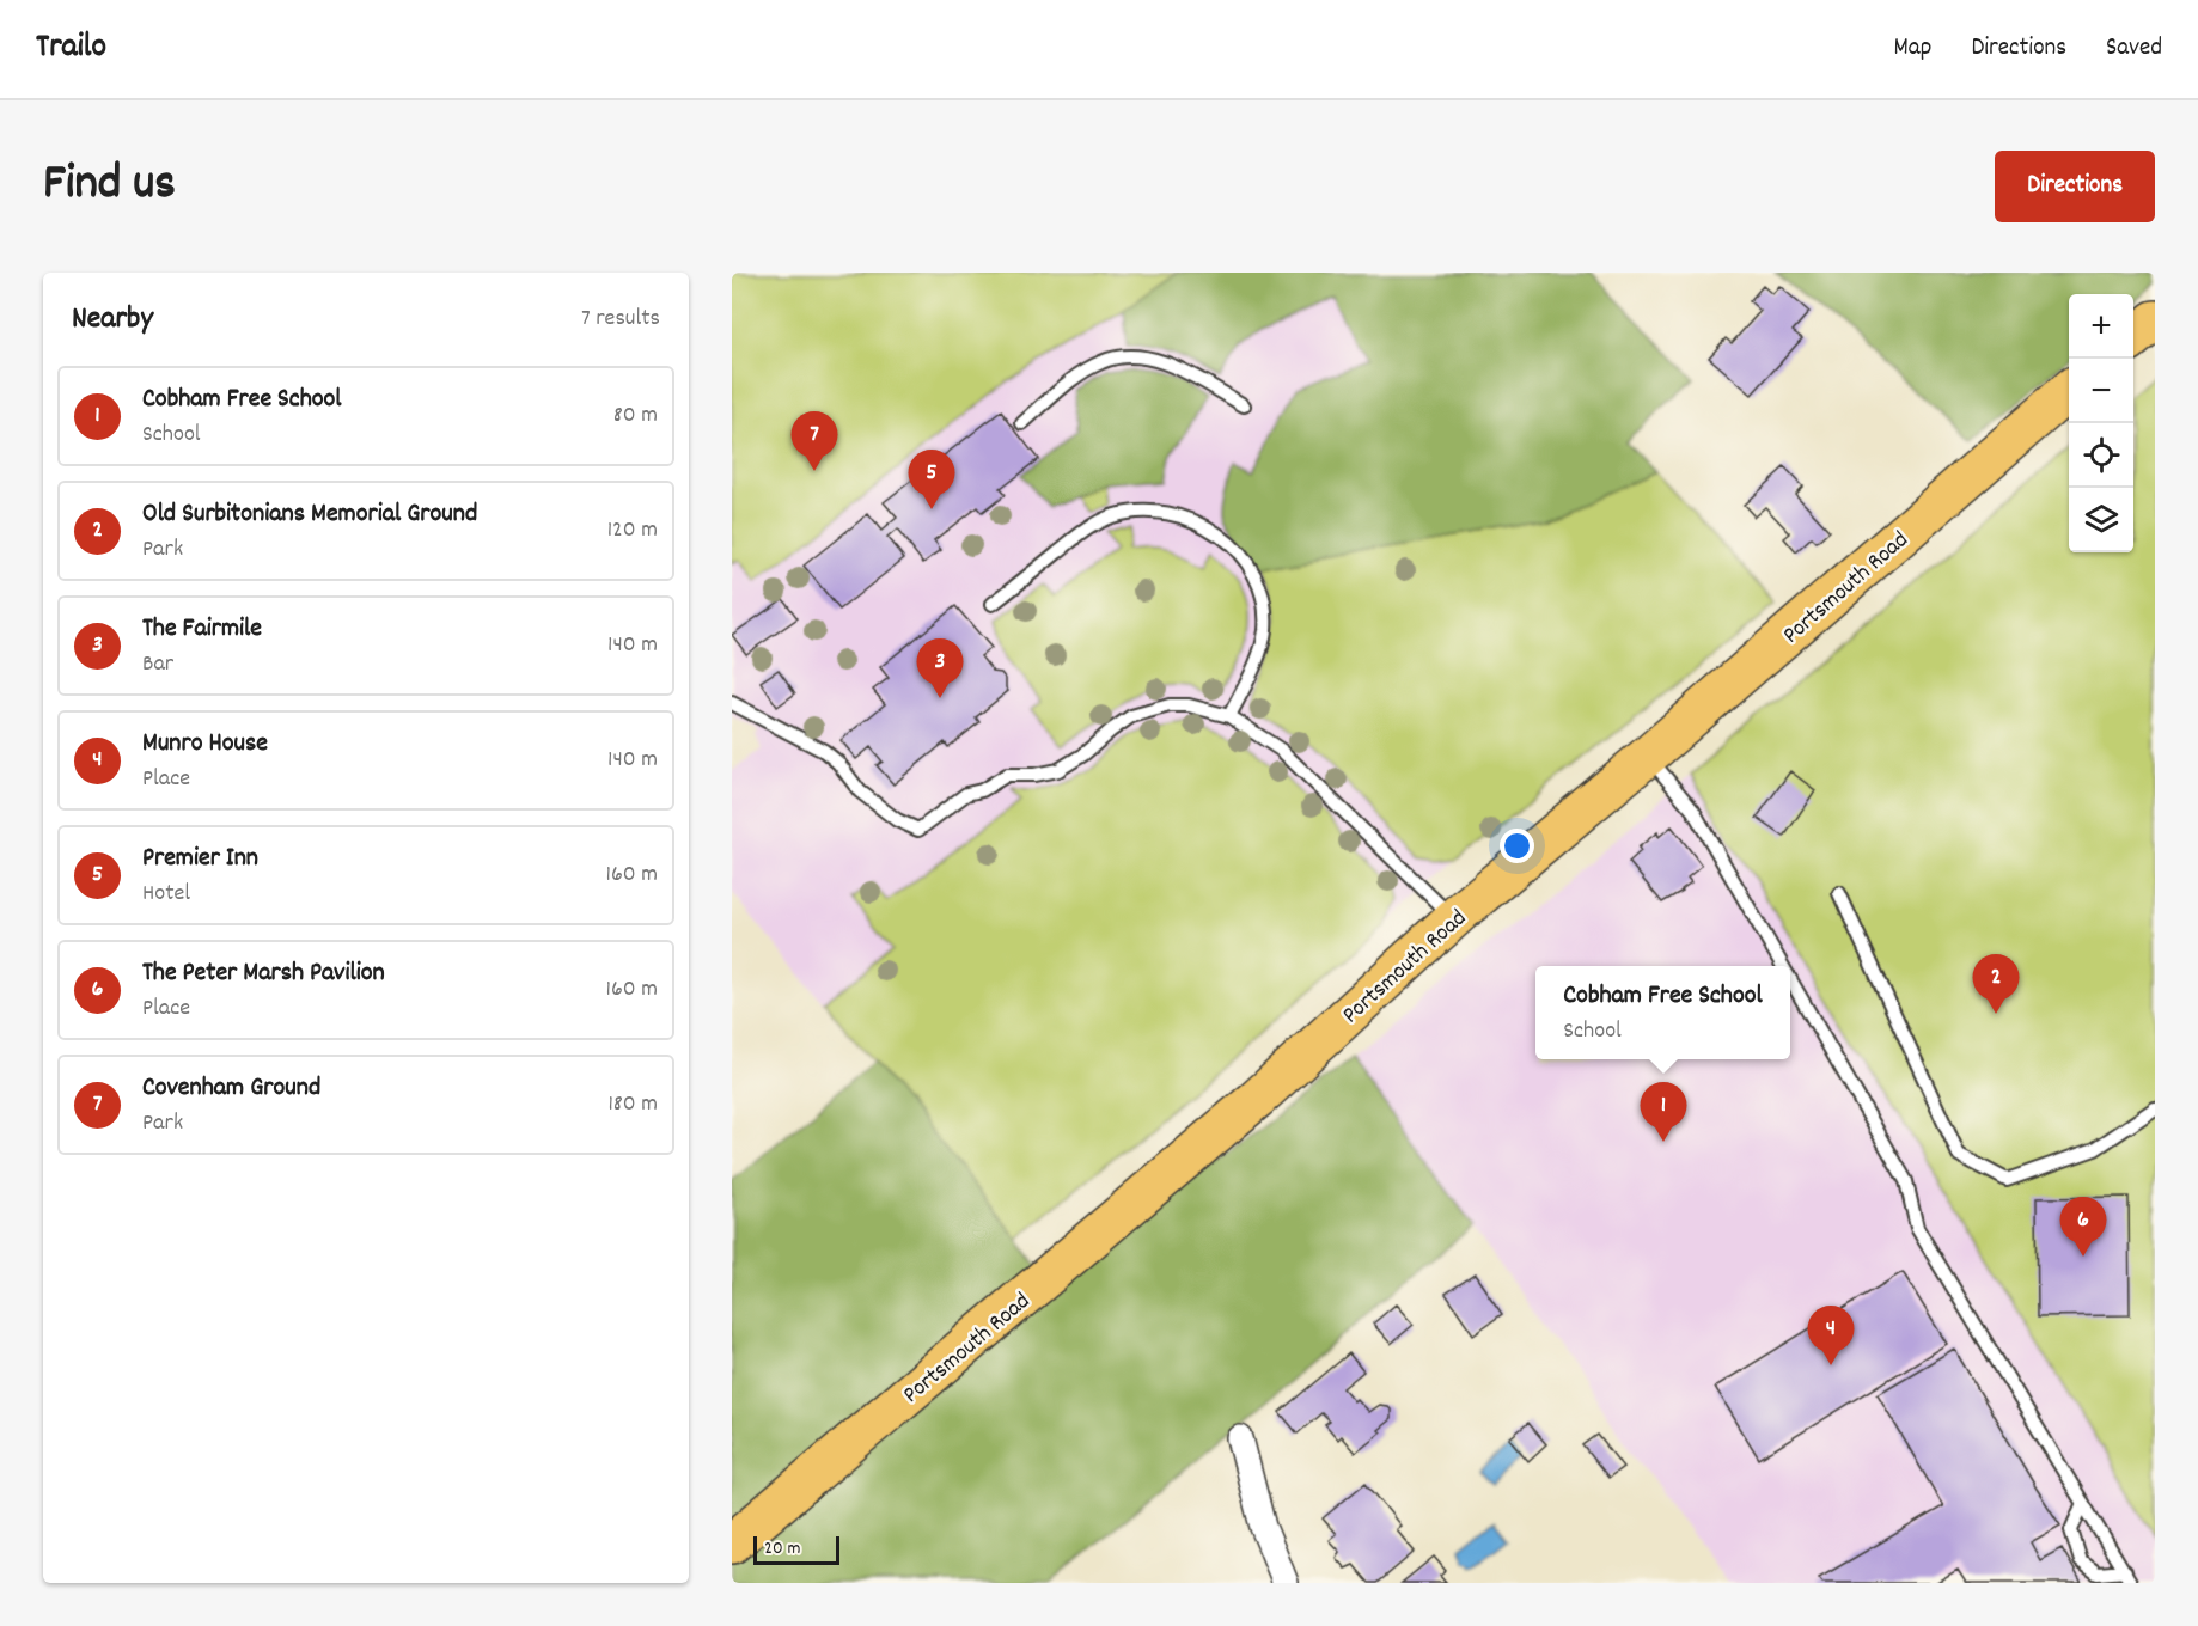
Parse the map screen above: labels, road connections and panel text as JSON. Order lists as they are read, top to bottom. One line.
{"streets":{"main road":["Portsmouth Road"]},"scale_bar":"20 m","page":{"header":"Trailo","nav":["Map","Directions","Saved"],"title":"Find us","buttons":"Directions","heading":["Nearby","7 results"],"map_buttons":["+","−"],"list":[{"mark":"1","name":"Cobham Free School","note":"School","value":"80 m"},{"mark":"2","name":"Old Surbitonians Memorial Ground","note":"Park","value":"120 m"},{"mark":"3","name":"The Fairmile","note":"Bar","value":"140 m"},{"mark":"4","name":"Munro House","note":"Place","value":"140 m"},{"mark":"5","name":"Premier Inn","note":"Hotel","value":"160 m"},{"mark":"6","name":"The Peter Marsh Pavilion","note":"Place","value":"160 m"},{"mark":"7","name":"Covenham Ground","note":"Park","value":"180 m"}],"pins":["7","5","3","2","1","6","4"],"popup":["Cobham Free School","School"],"scale":"20 m"}}
